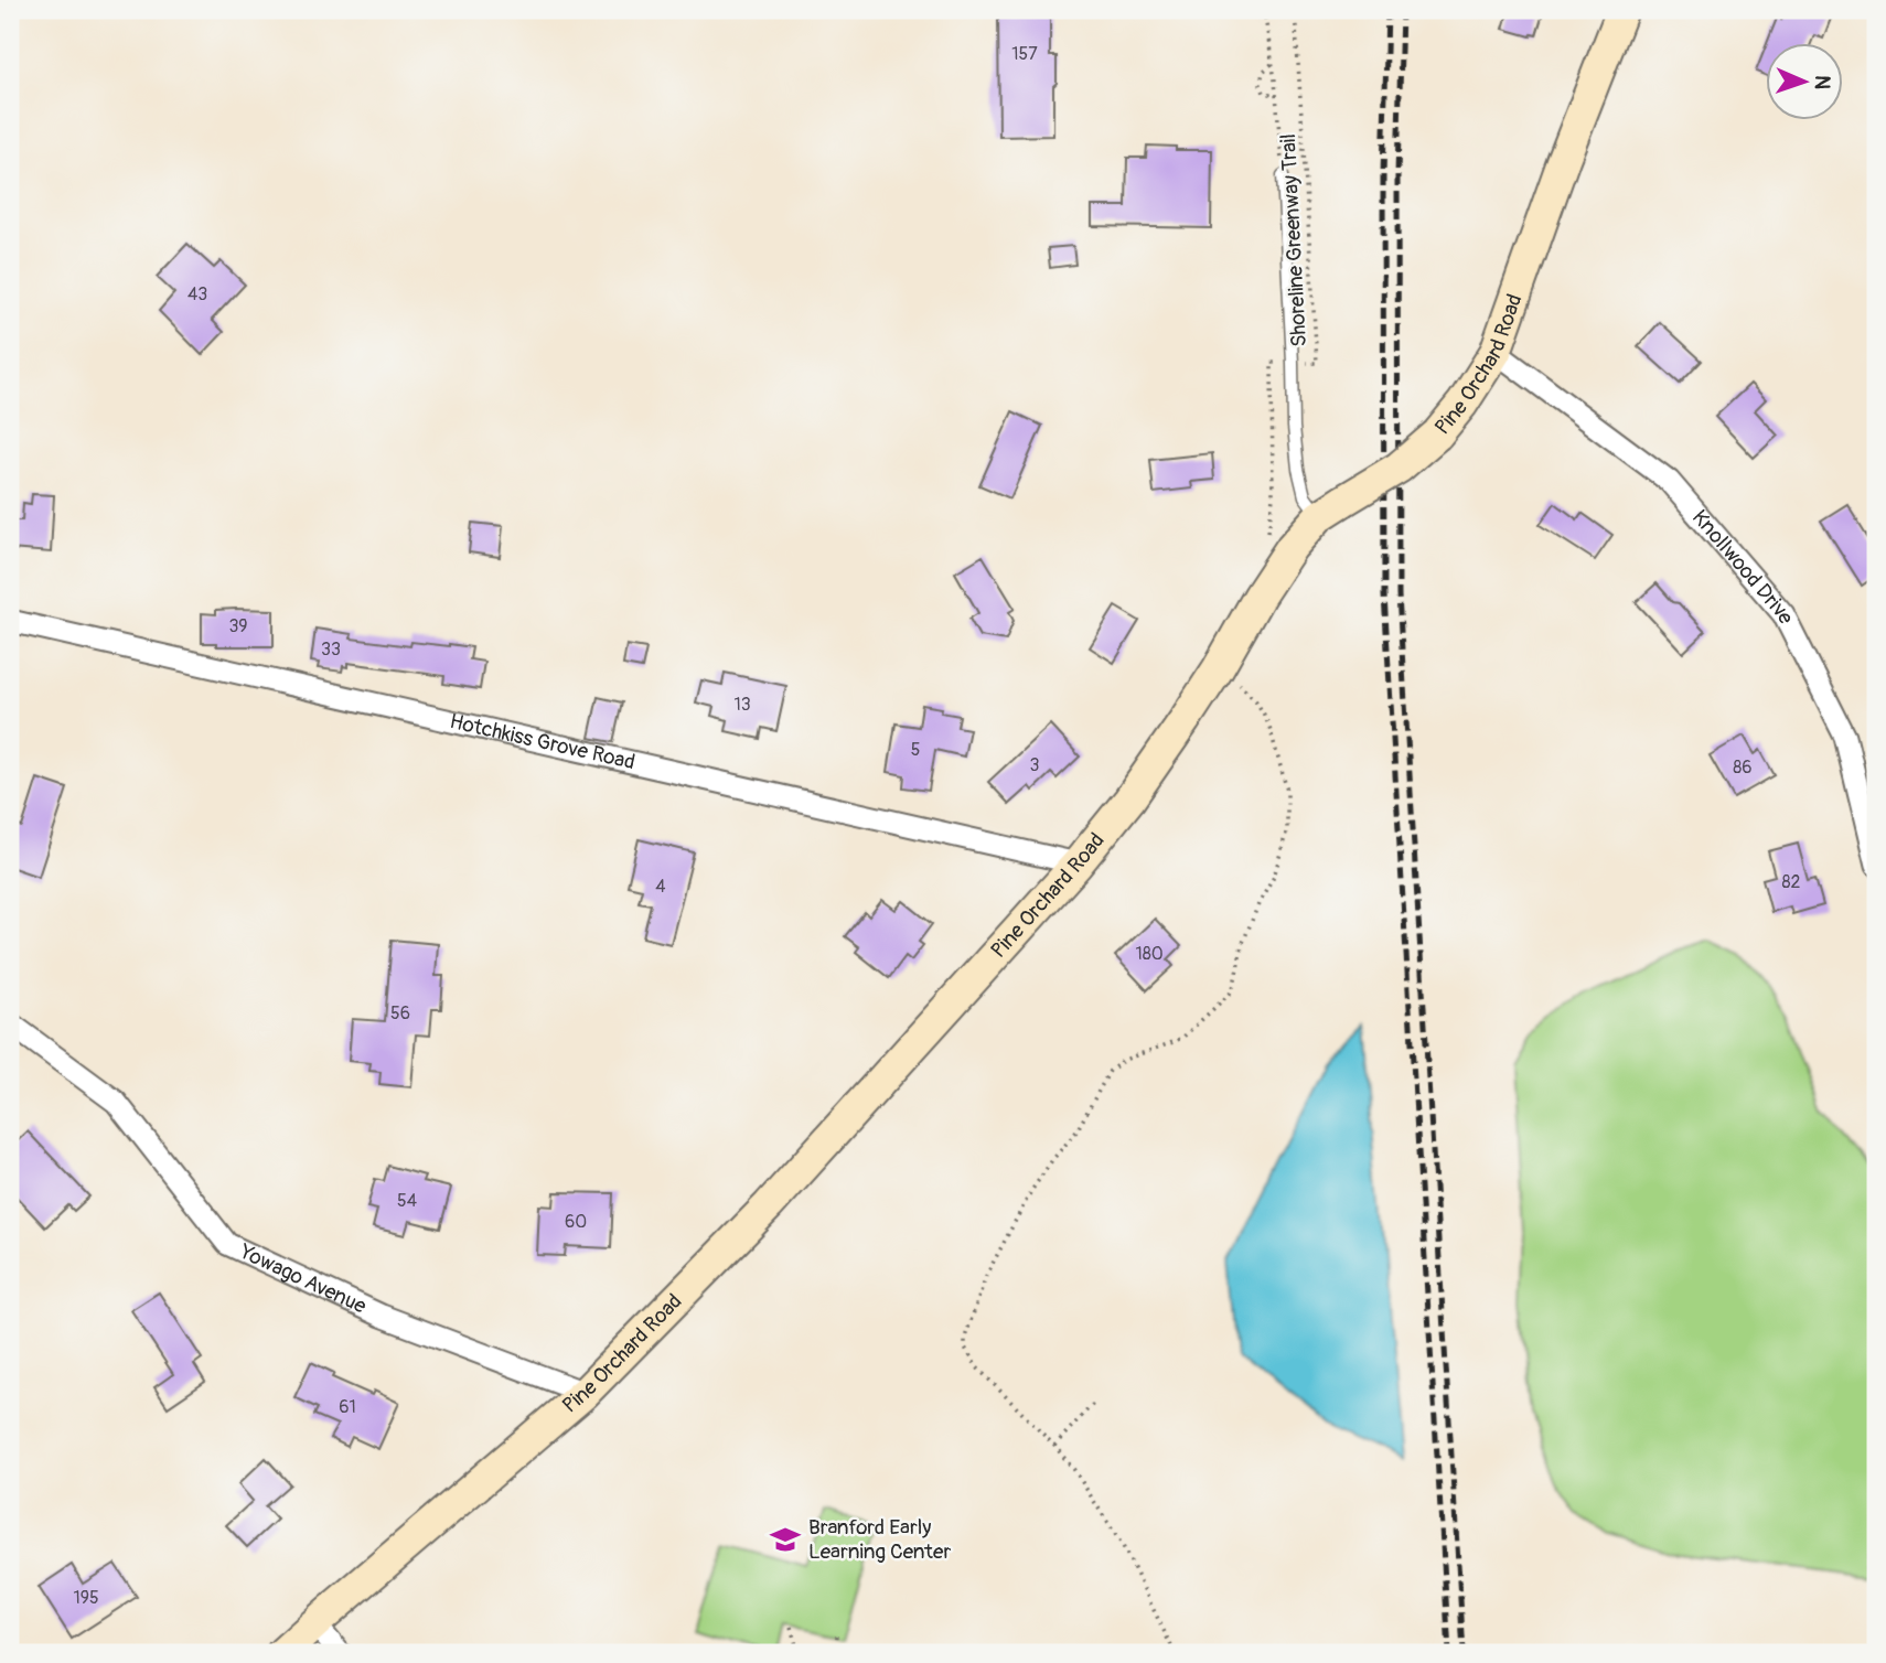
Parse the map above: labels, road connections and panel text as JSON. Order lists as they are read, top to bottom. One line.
{"streets":{"street":["Pine Orchard Road","Knollwood Drive","Hotchkiss Grove Road","Yowago Avenue"],"path":["Shoreline Greenway Trail"]},"crossings":[["Pine Orchard Road","Knollwood Drive"],["Pine Orchard Road","Hotchkiss Grove Road"],["Pine Orchard Road","Yowago Avenue"]],"places":{"school or university":["Branford Early Learning Center"]},"house_numbers":["157","43","39","33","13","5","3","86","82","4","180","56","54","60","61","195"],"north":"right"}
